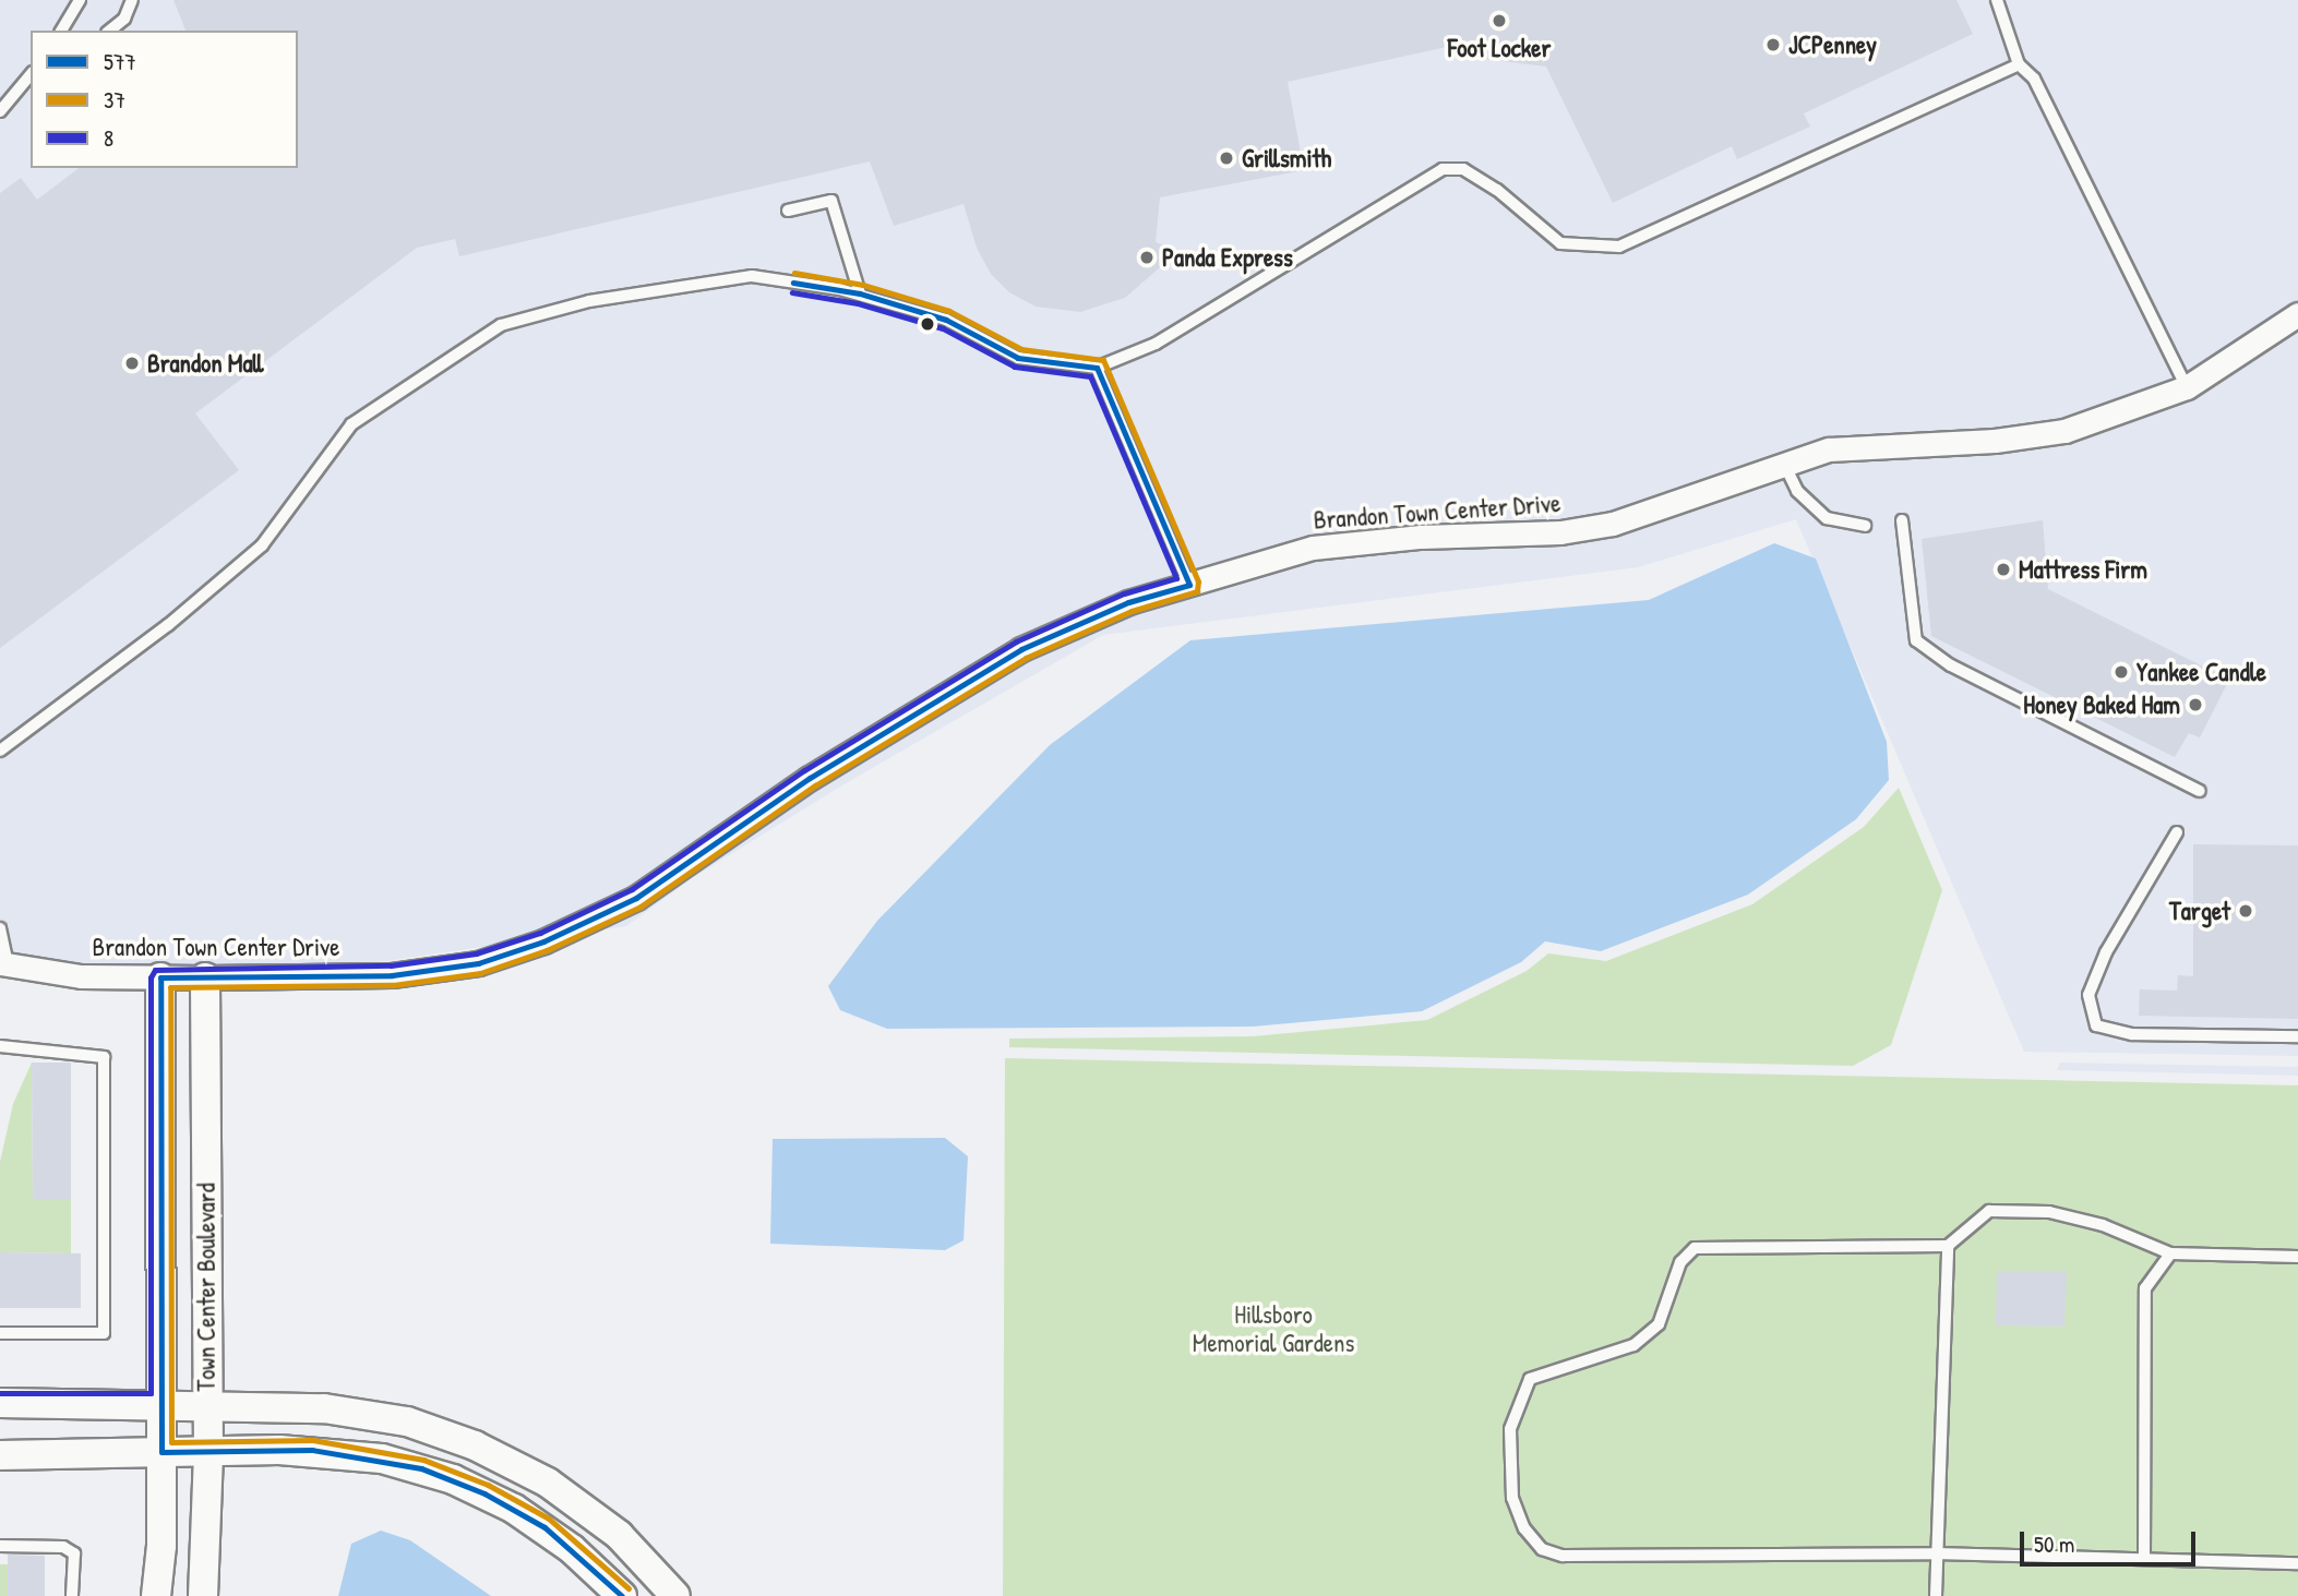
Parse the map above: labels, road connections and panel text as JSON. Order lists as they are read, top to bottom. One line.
{"streets":{"street":["Brandon Town Center Drive","Town Center Boulevard"]},"crossings":[["Brandon Town Center Drive","Town Center Boulevard"]],"parks":["Hillsboro Memorial Gardens"],"places":["Foot Locker","JCPenney","Grillsmith","Panda Express","Brandon Mall","Mattress Firm","Yankee Candle","Honey Baked Ham","Target"],"lines":["transit line 37","transit line 577","transit line 8"],"legend":["577","37","8"],"scale_bar":"50 m"}
